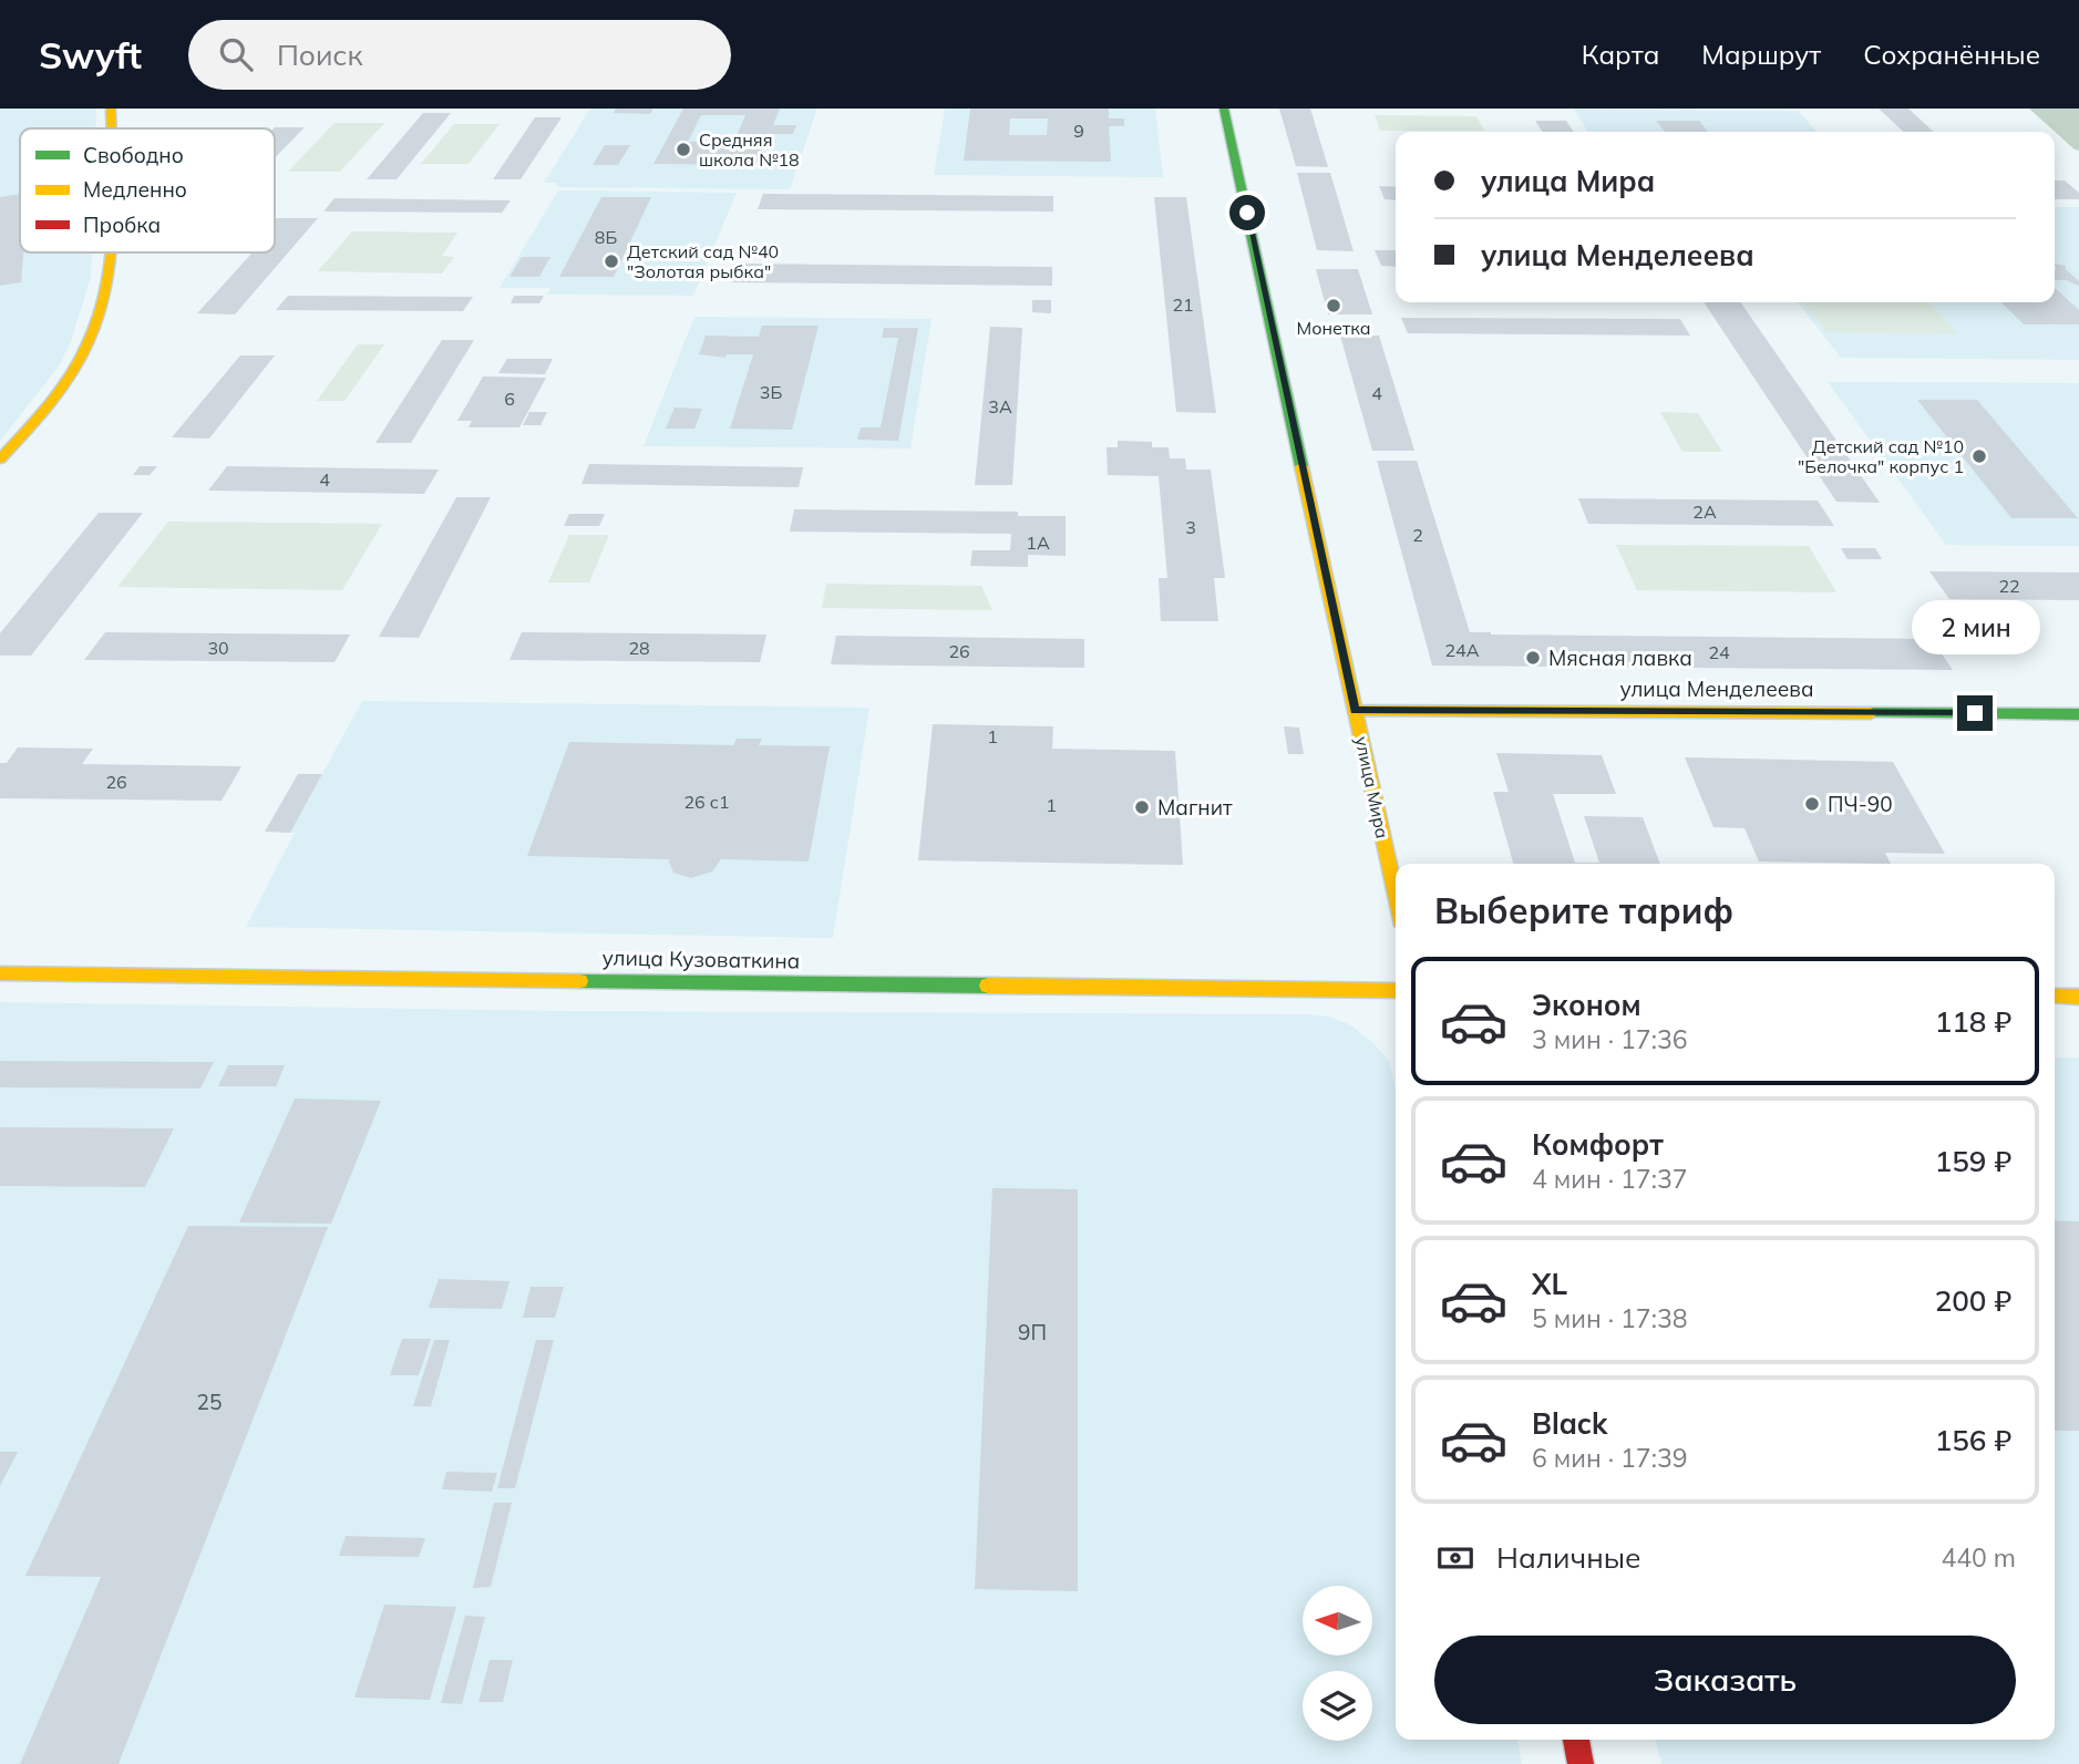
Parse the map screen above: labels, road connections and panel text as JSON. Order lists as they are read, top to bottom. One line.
{"streets":{"main road":["улица Менделеева","улица Мира","улица Кузоваткина"]},"crossings":[["улица Менделеева","улица Мира"]],"places":["Средняя школа №18","Детский сад №40 \"Золотая рыбка\"","Монетка","Детский сад №10 \"Белочка\" корпус 1","Мясная лавка","ПЧ-90","Магнит"],"house_numbers":["9","8Б","21","3Б","4","6","3А","4","2А","3","2","1А","22","30","28","24А","26","24","1","26","26 с1","1","9П","25"],"legend":["Свободно","Медленно","Пробка"],"north":"left","page":{"header":"Swyft","search":"Поиск","nav":["Карта","Маршрут","Сохранённые"],"banner":["улица Мира","улица Менделеева"],"bubble":"2 мин","heading":"Выберите тариф","list":[{"name":"Эконом","note":"3 мин · 17:36","value":"118 ₽"},{"name":"Комфорт","note":"4 мин · 17:37","value":"159 ₽"},{"name":"XL","note":"5 мин · 17:38","value":"200 ₽"},{"name":"Black","note":"6 мин · 17:39","value":"156 ₽"}],"pay":["Наличные","440 m"],"buttons":"Заказать"}}
